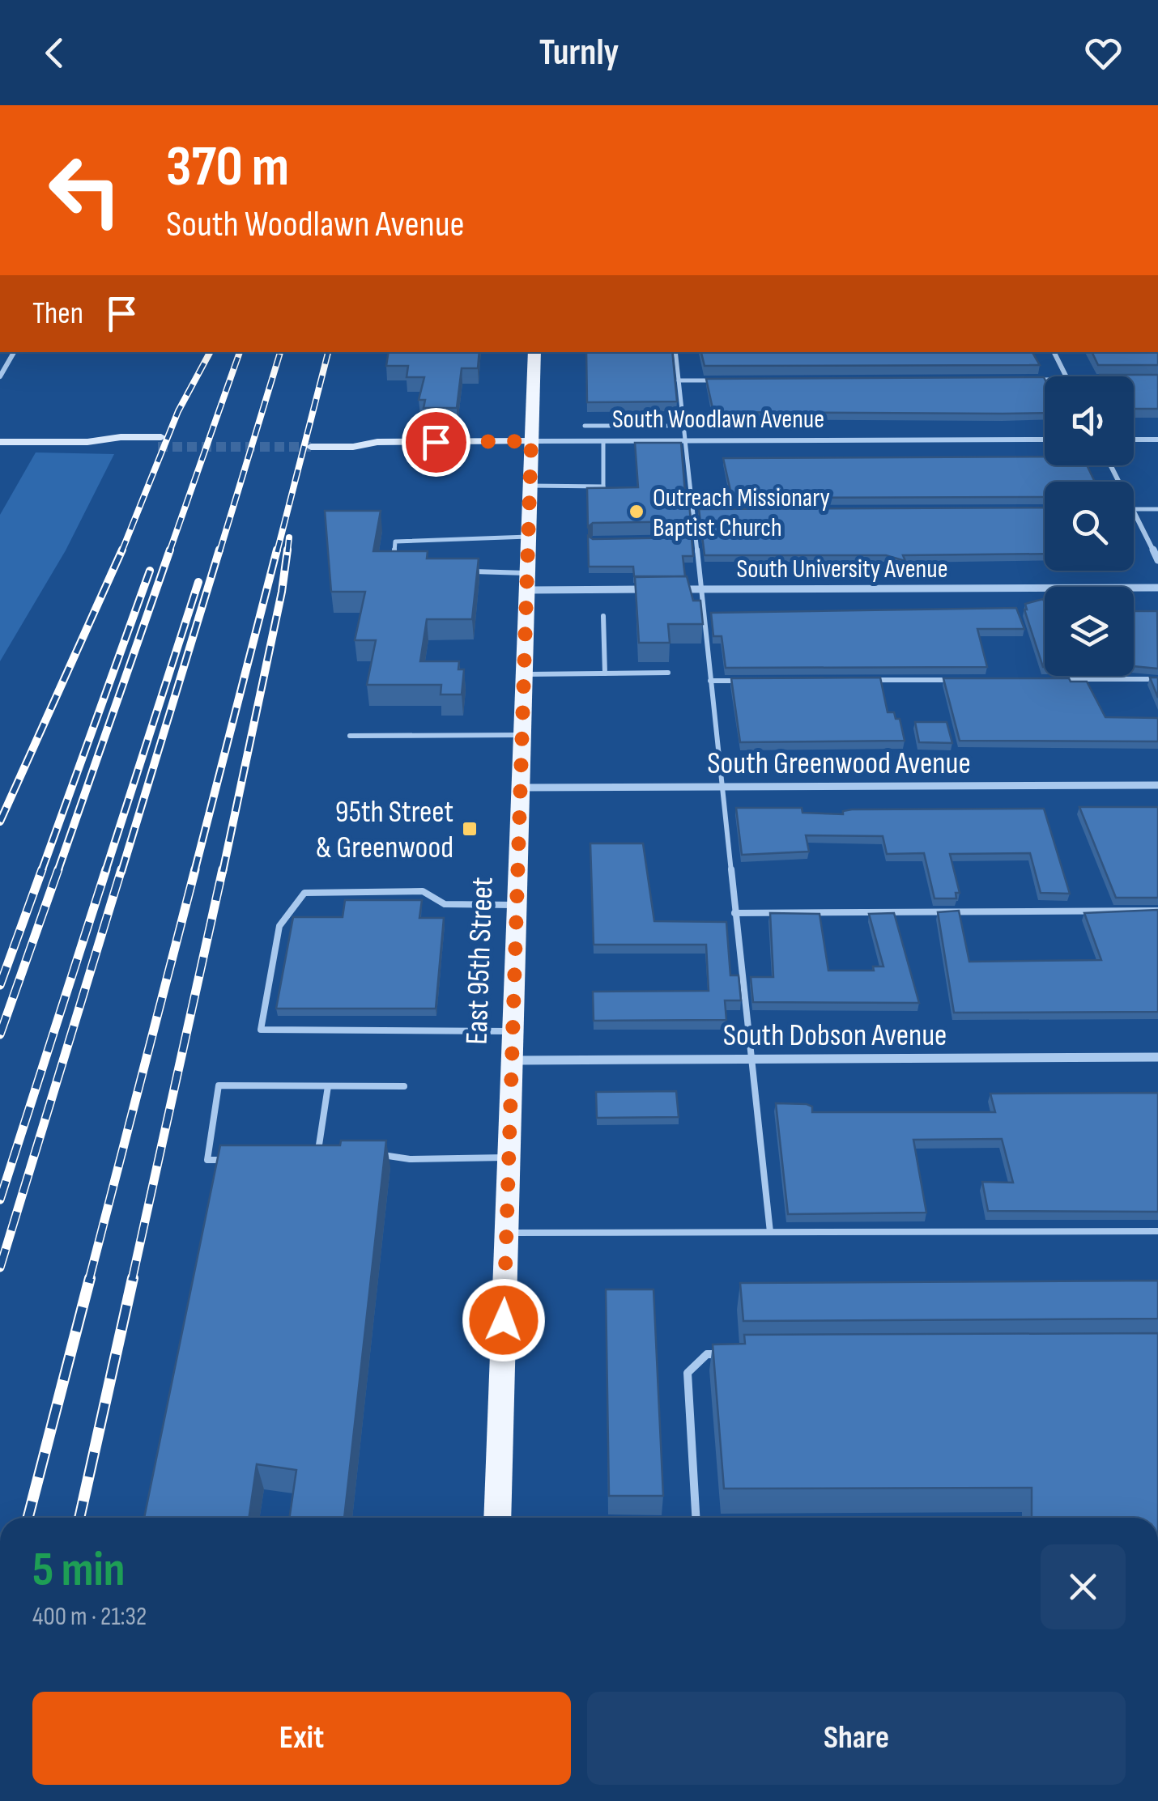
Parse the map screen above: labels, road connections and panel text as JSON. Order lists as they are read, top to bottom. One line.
{"streets":{"main road":["East 95th Street"],"street":["South Woodlawn Avenue","South University Avenue","South Greenwood Avenue","South Dobson Avenue"]},"crossings":[["South Woodlawn Avenue","East 95th Street"],["South Greenwood Avenue","East 95th Street"],["East 95th Street","South Dobson Avenue"]],"places":{"other":["Outreach Missionary Baptist Church"],"transit":["95th Street & Greenwood"]},"page":{"header":"Turnly","turn":["370 m","South Woodlawn Avenue"],"then":"Then","heading":["5 min","400 m · 21:32"],"buttons":["Exit","Share"]}}
